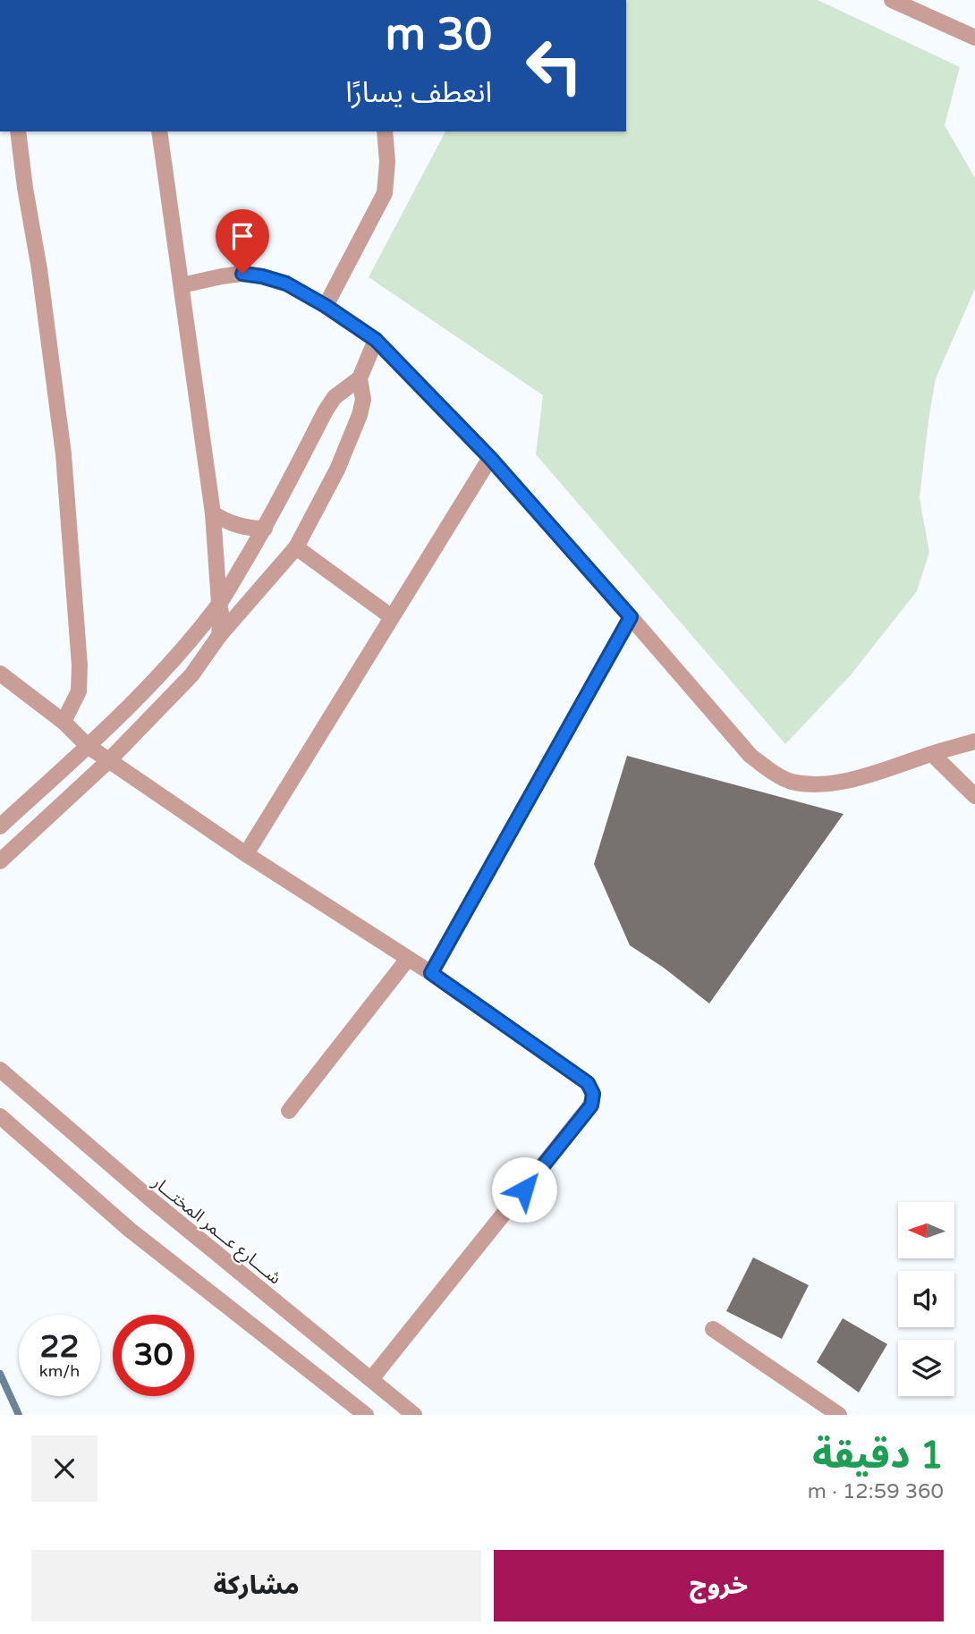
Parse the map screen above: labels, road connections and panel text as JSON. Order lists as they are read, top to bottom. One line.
{"streets":{"street":["شــــارع عـــمر المختـــار"]},"north":"left","page":{"turn":["30 m","انعطف يسارًا"],"speed":"22 km/h","limit":"30","heading":["1 دقيقة","360 m · 12:59"],"buttons":["خروج","مشاركة"]}}
